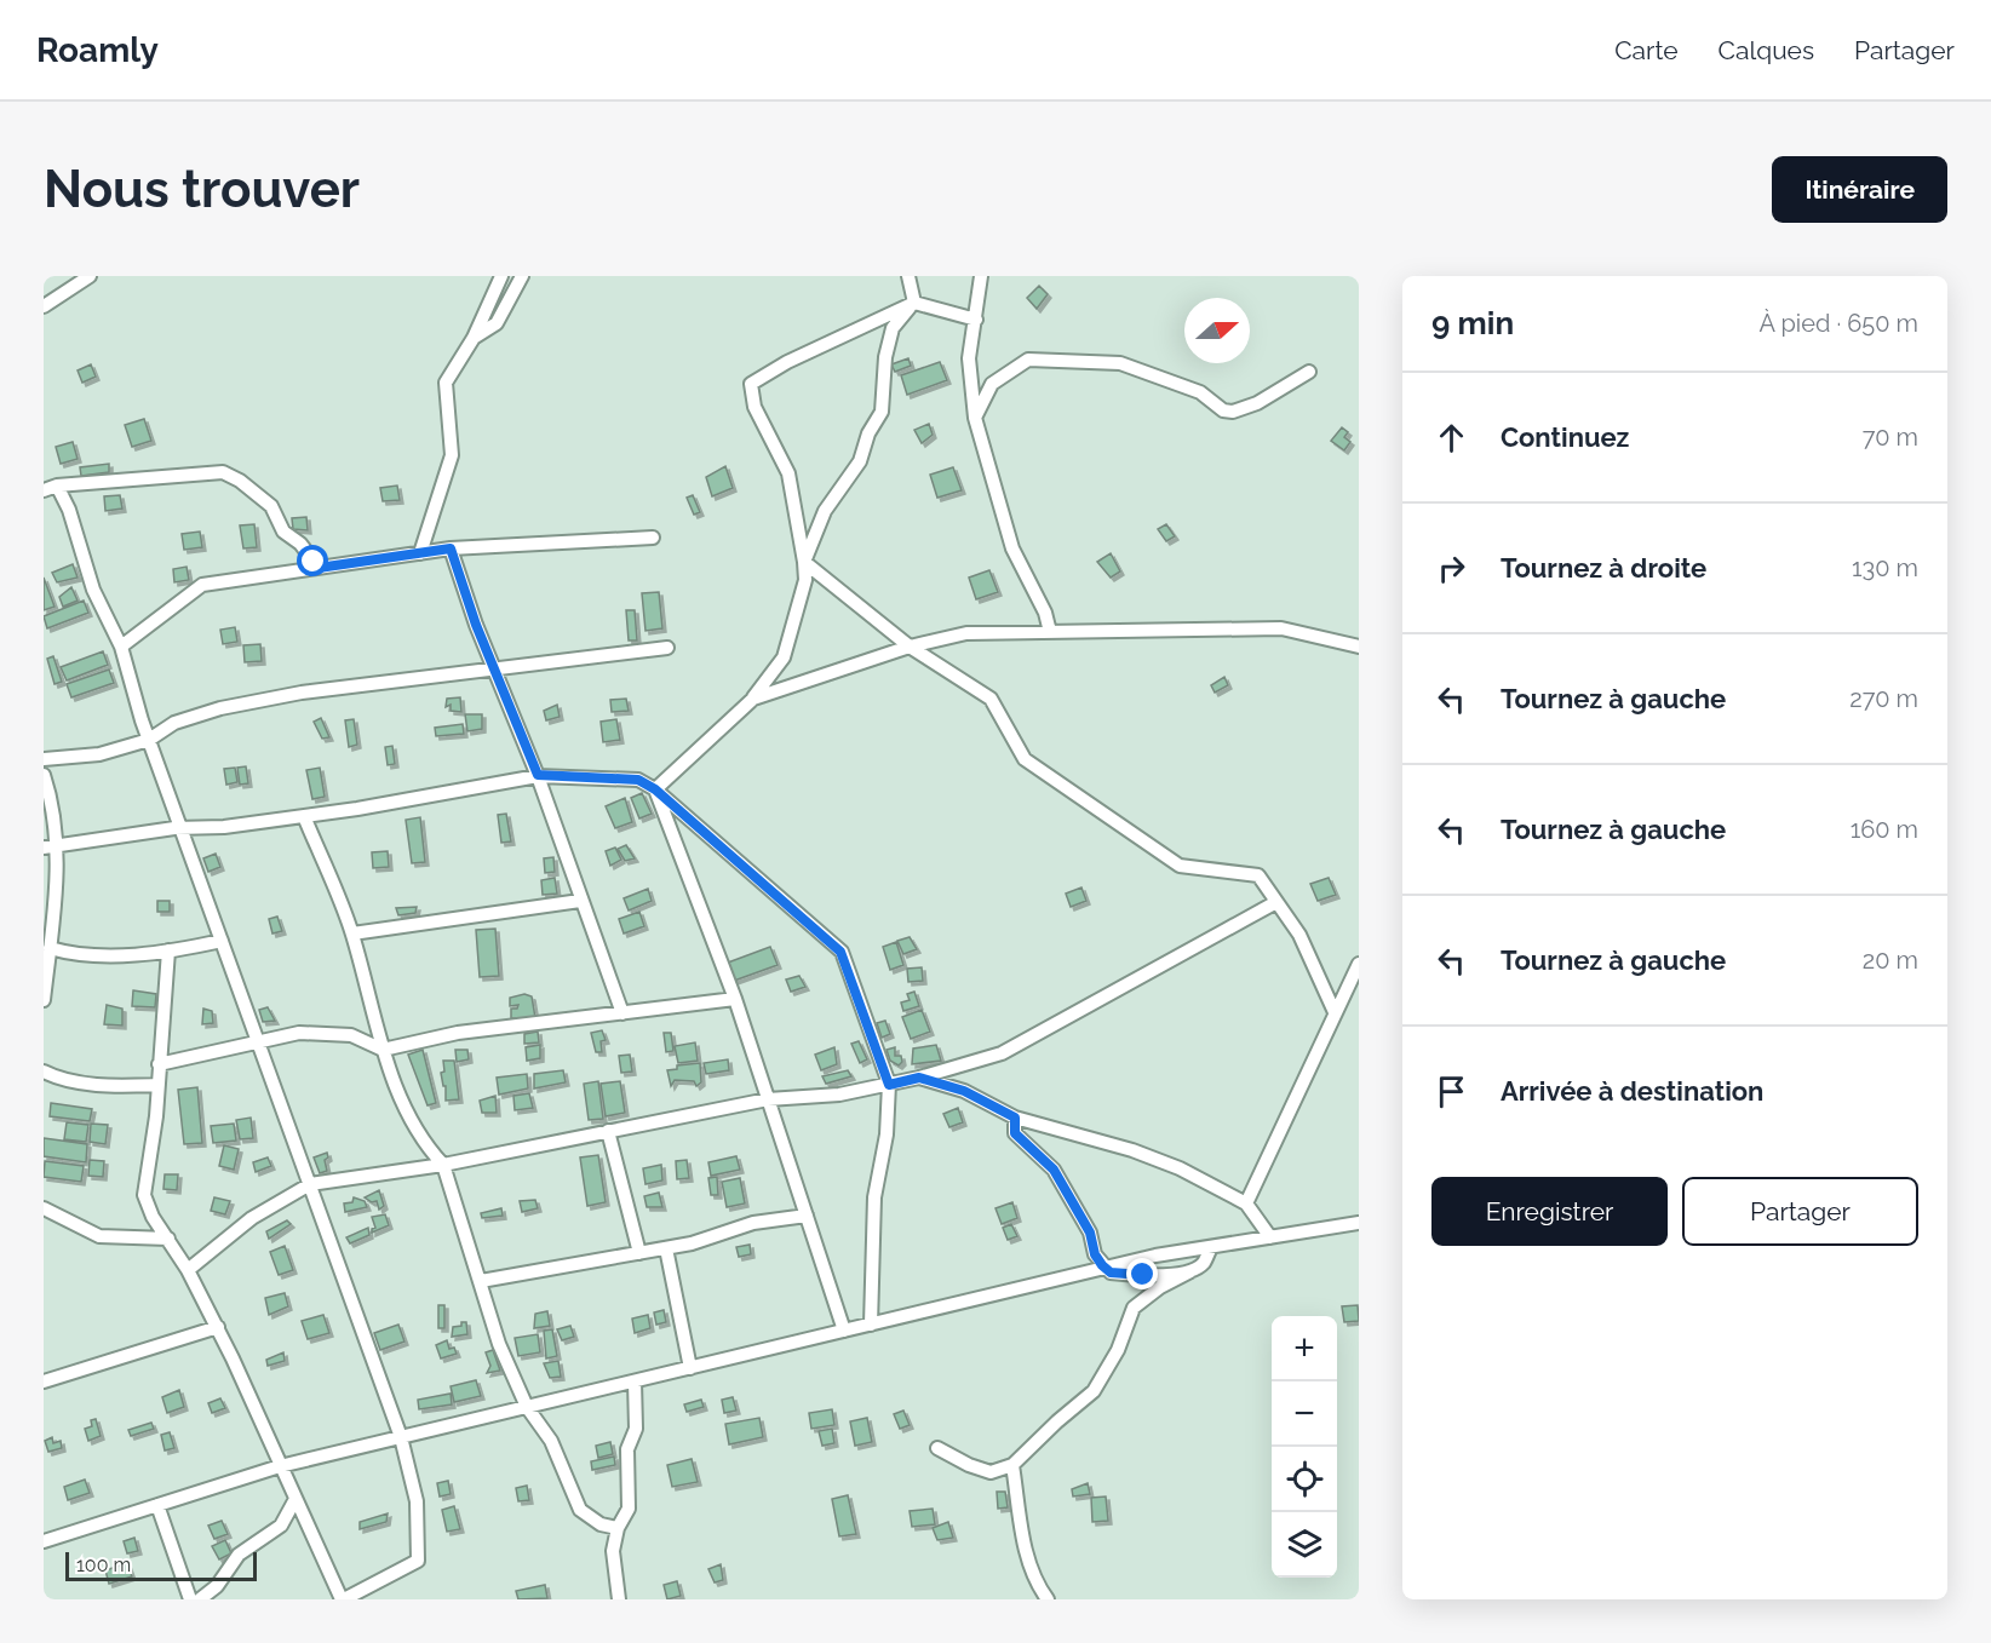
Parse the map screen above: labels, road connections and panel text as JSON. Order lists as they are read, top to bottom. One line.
{"scale_bar":"100 m","north":"right","page":{"header":"Roamly","nav":["Carte","Calques","Partager"],"buttons":["Itinéraire",["Enregistrer","Partager"]],"title":"Nous trouver","heading":["9 min","À pied · 650 m"],"list":[["Continuez","70 m"],["Tournez à droite","130 m"],["Tournez à gauche","270 m"],["Tournez à gauche","160 m"],["Tournez à gauche","20 m"],"Arrivée à destination"],"map_buttons":["+","−"],"scale":"100 m"}}
